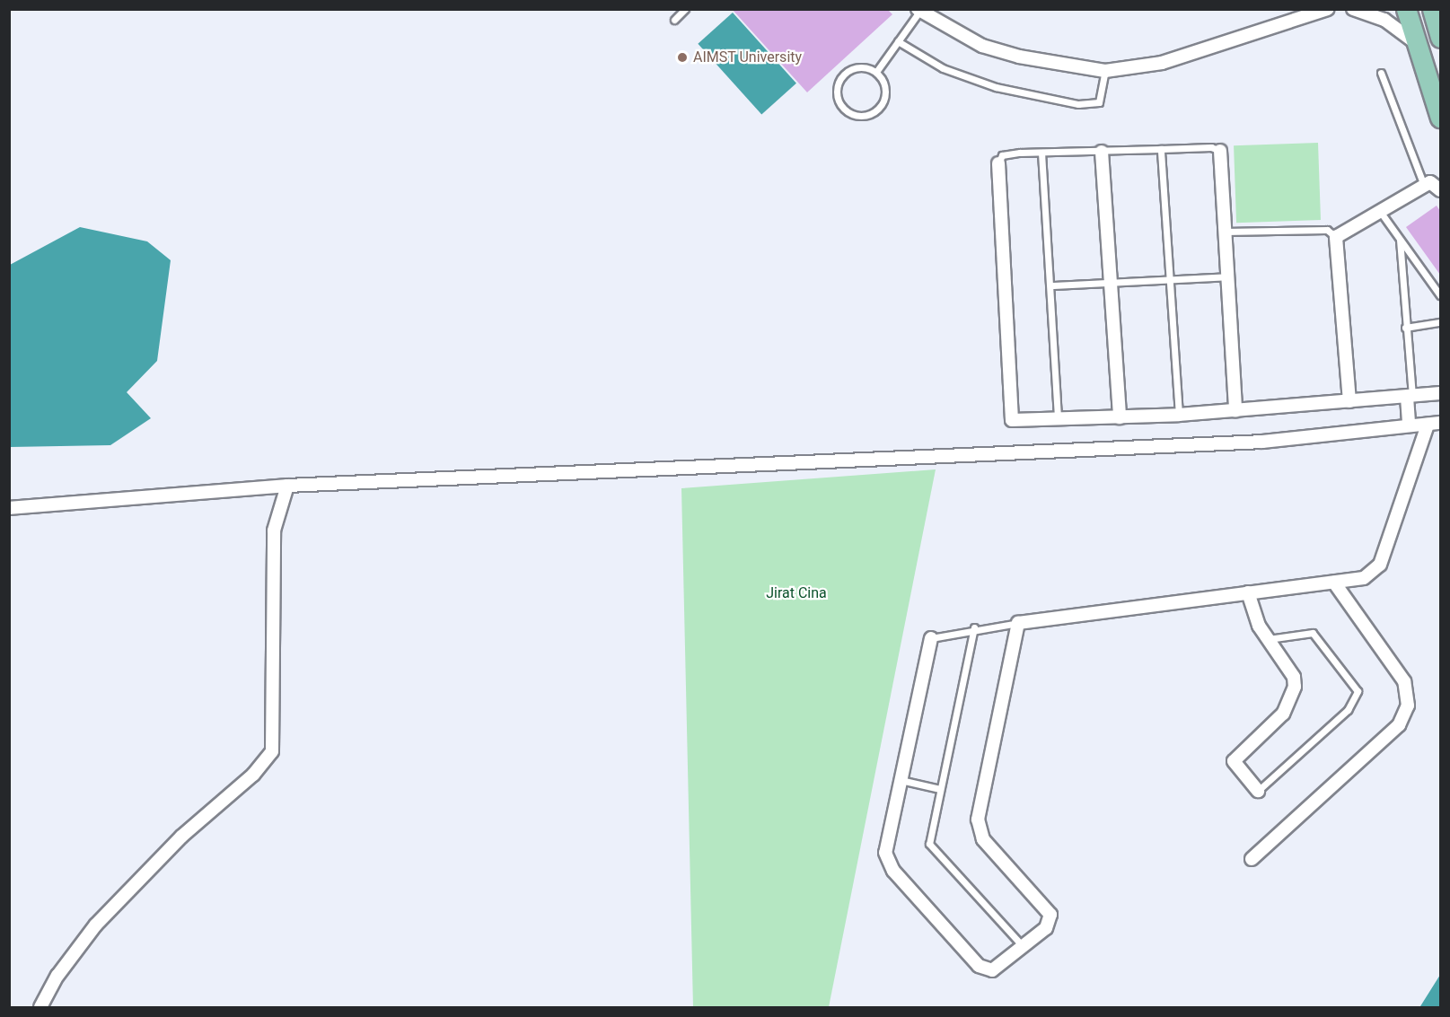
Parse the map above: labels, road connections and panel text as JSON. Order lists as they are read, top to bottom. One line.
{"parks":["Jirat Cina"],"places":["AIMST University"]}
